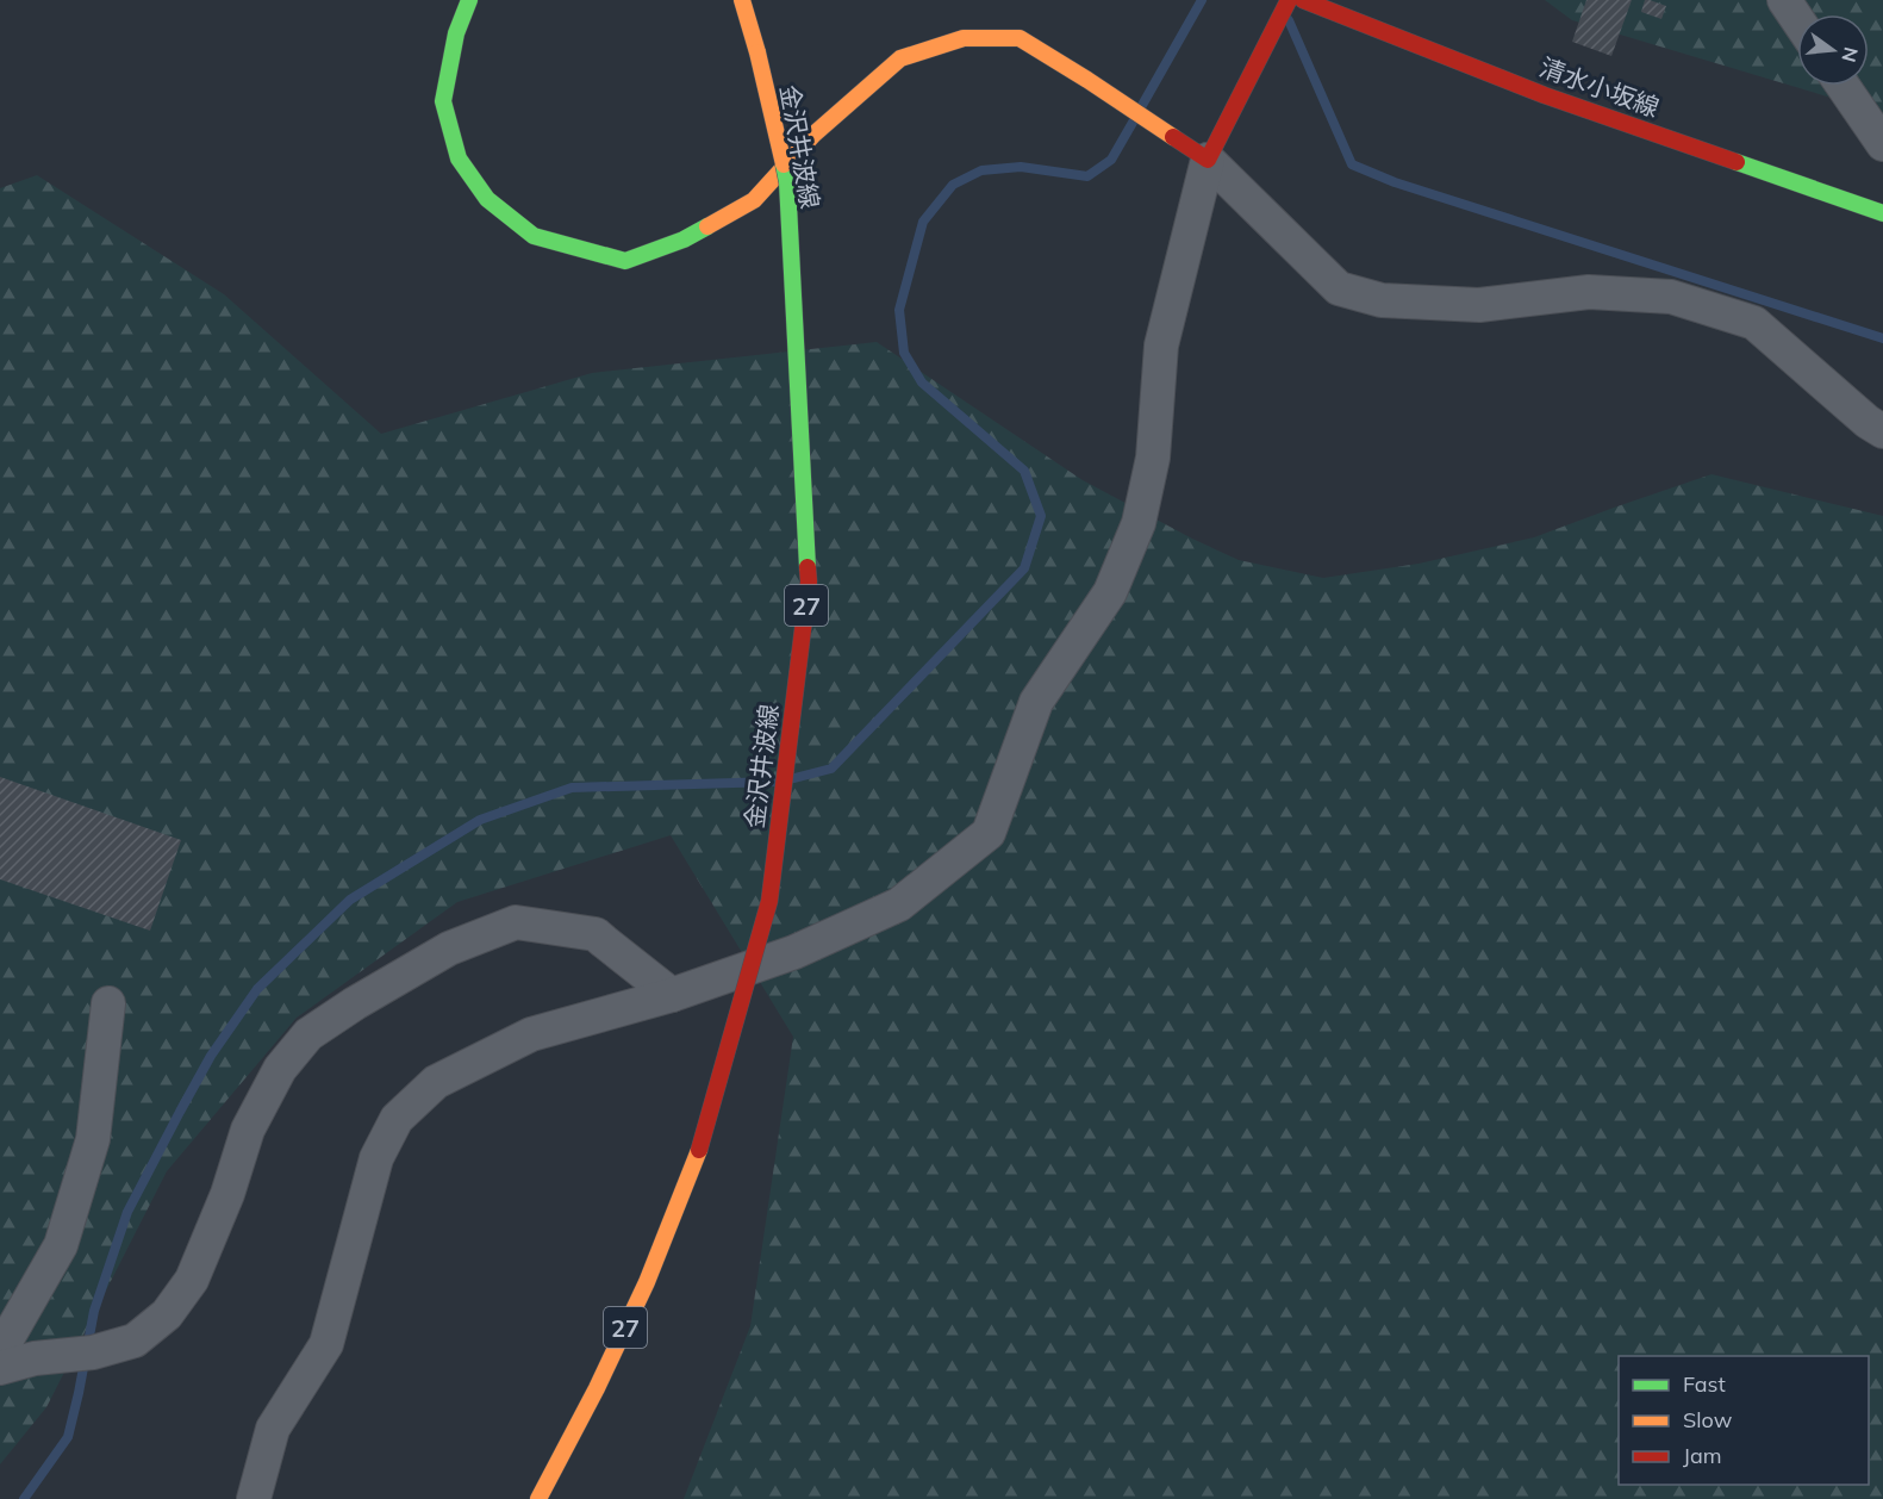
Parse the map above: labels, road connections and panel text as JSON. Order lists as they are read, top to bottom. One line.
{"streets":{"main road":["清水小坂線","金沢井波線","27"]},"legend":["Fast","Slow","Jam"],"north":"right"}
